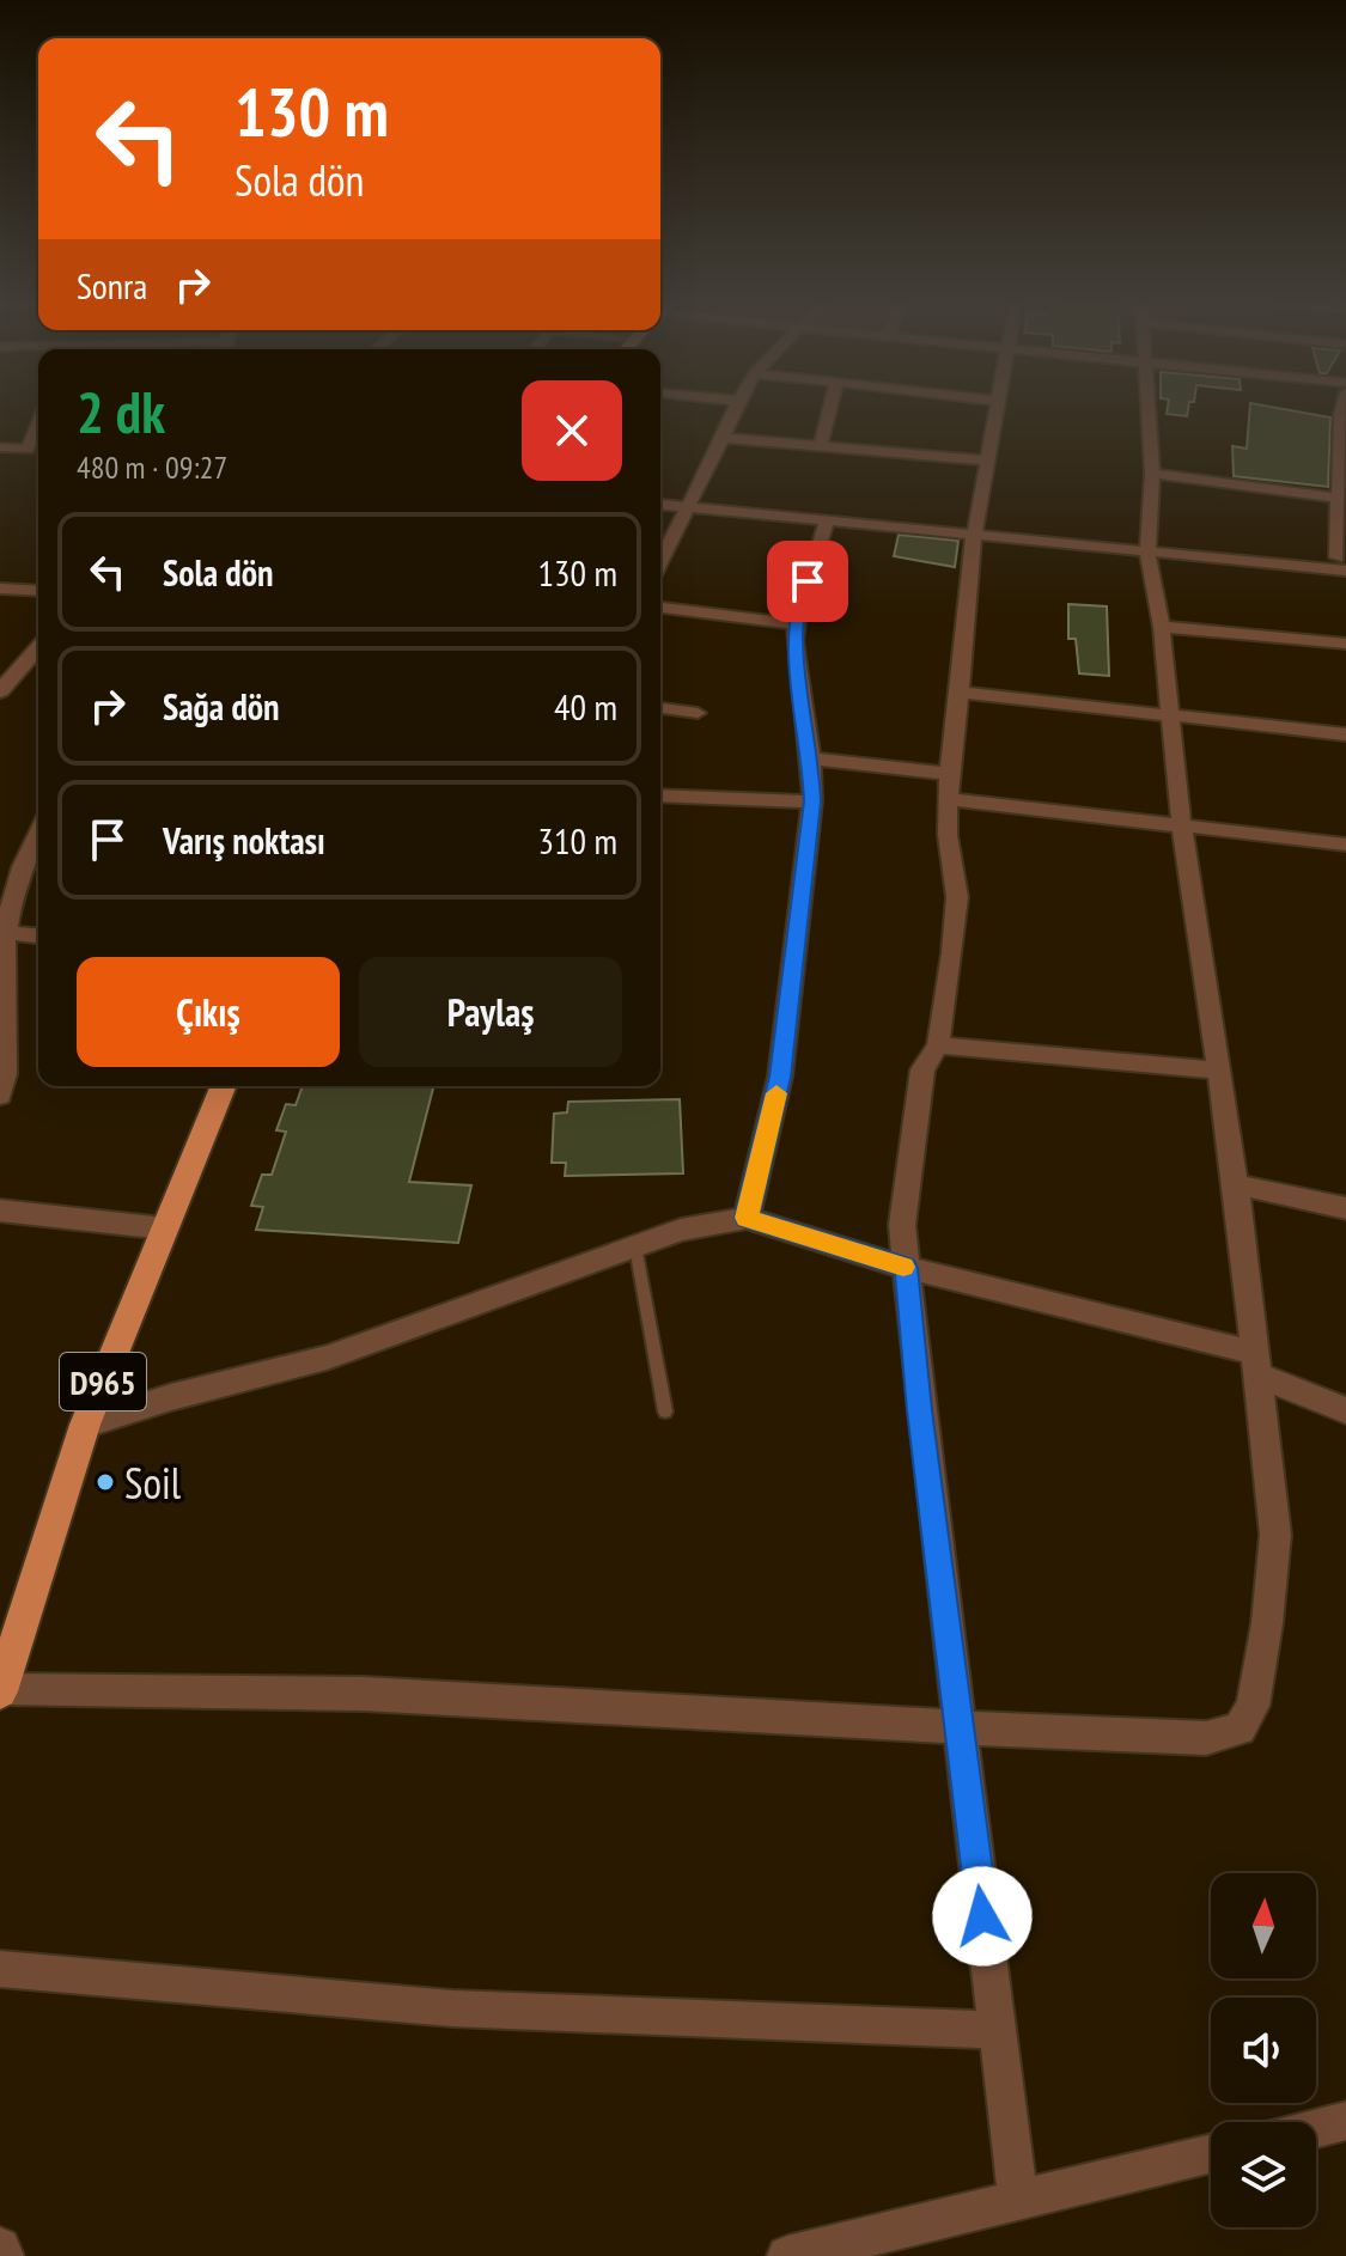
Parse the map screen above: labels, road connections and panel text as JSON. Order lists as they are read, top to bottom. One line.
{"streets":{"main road":["D965"]},"places":["Soil"],"north":"top","page":{"turn":["130 m","Sola dön"],"then":"Sonra","heading":["2 dk","480 m · 09:27"],"list":[{"name":"Sola dön","value":"130 m"},{"name":"Sağa dön","value":"40 m"},{"name":"Varış noktası","value":"310 m"}],"buttons":["Çıkış","Paylaş"]}}
